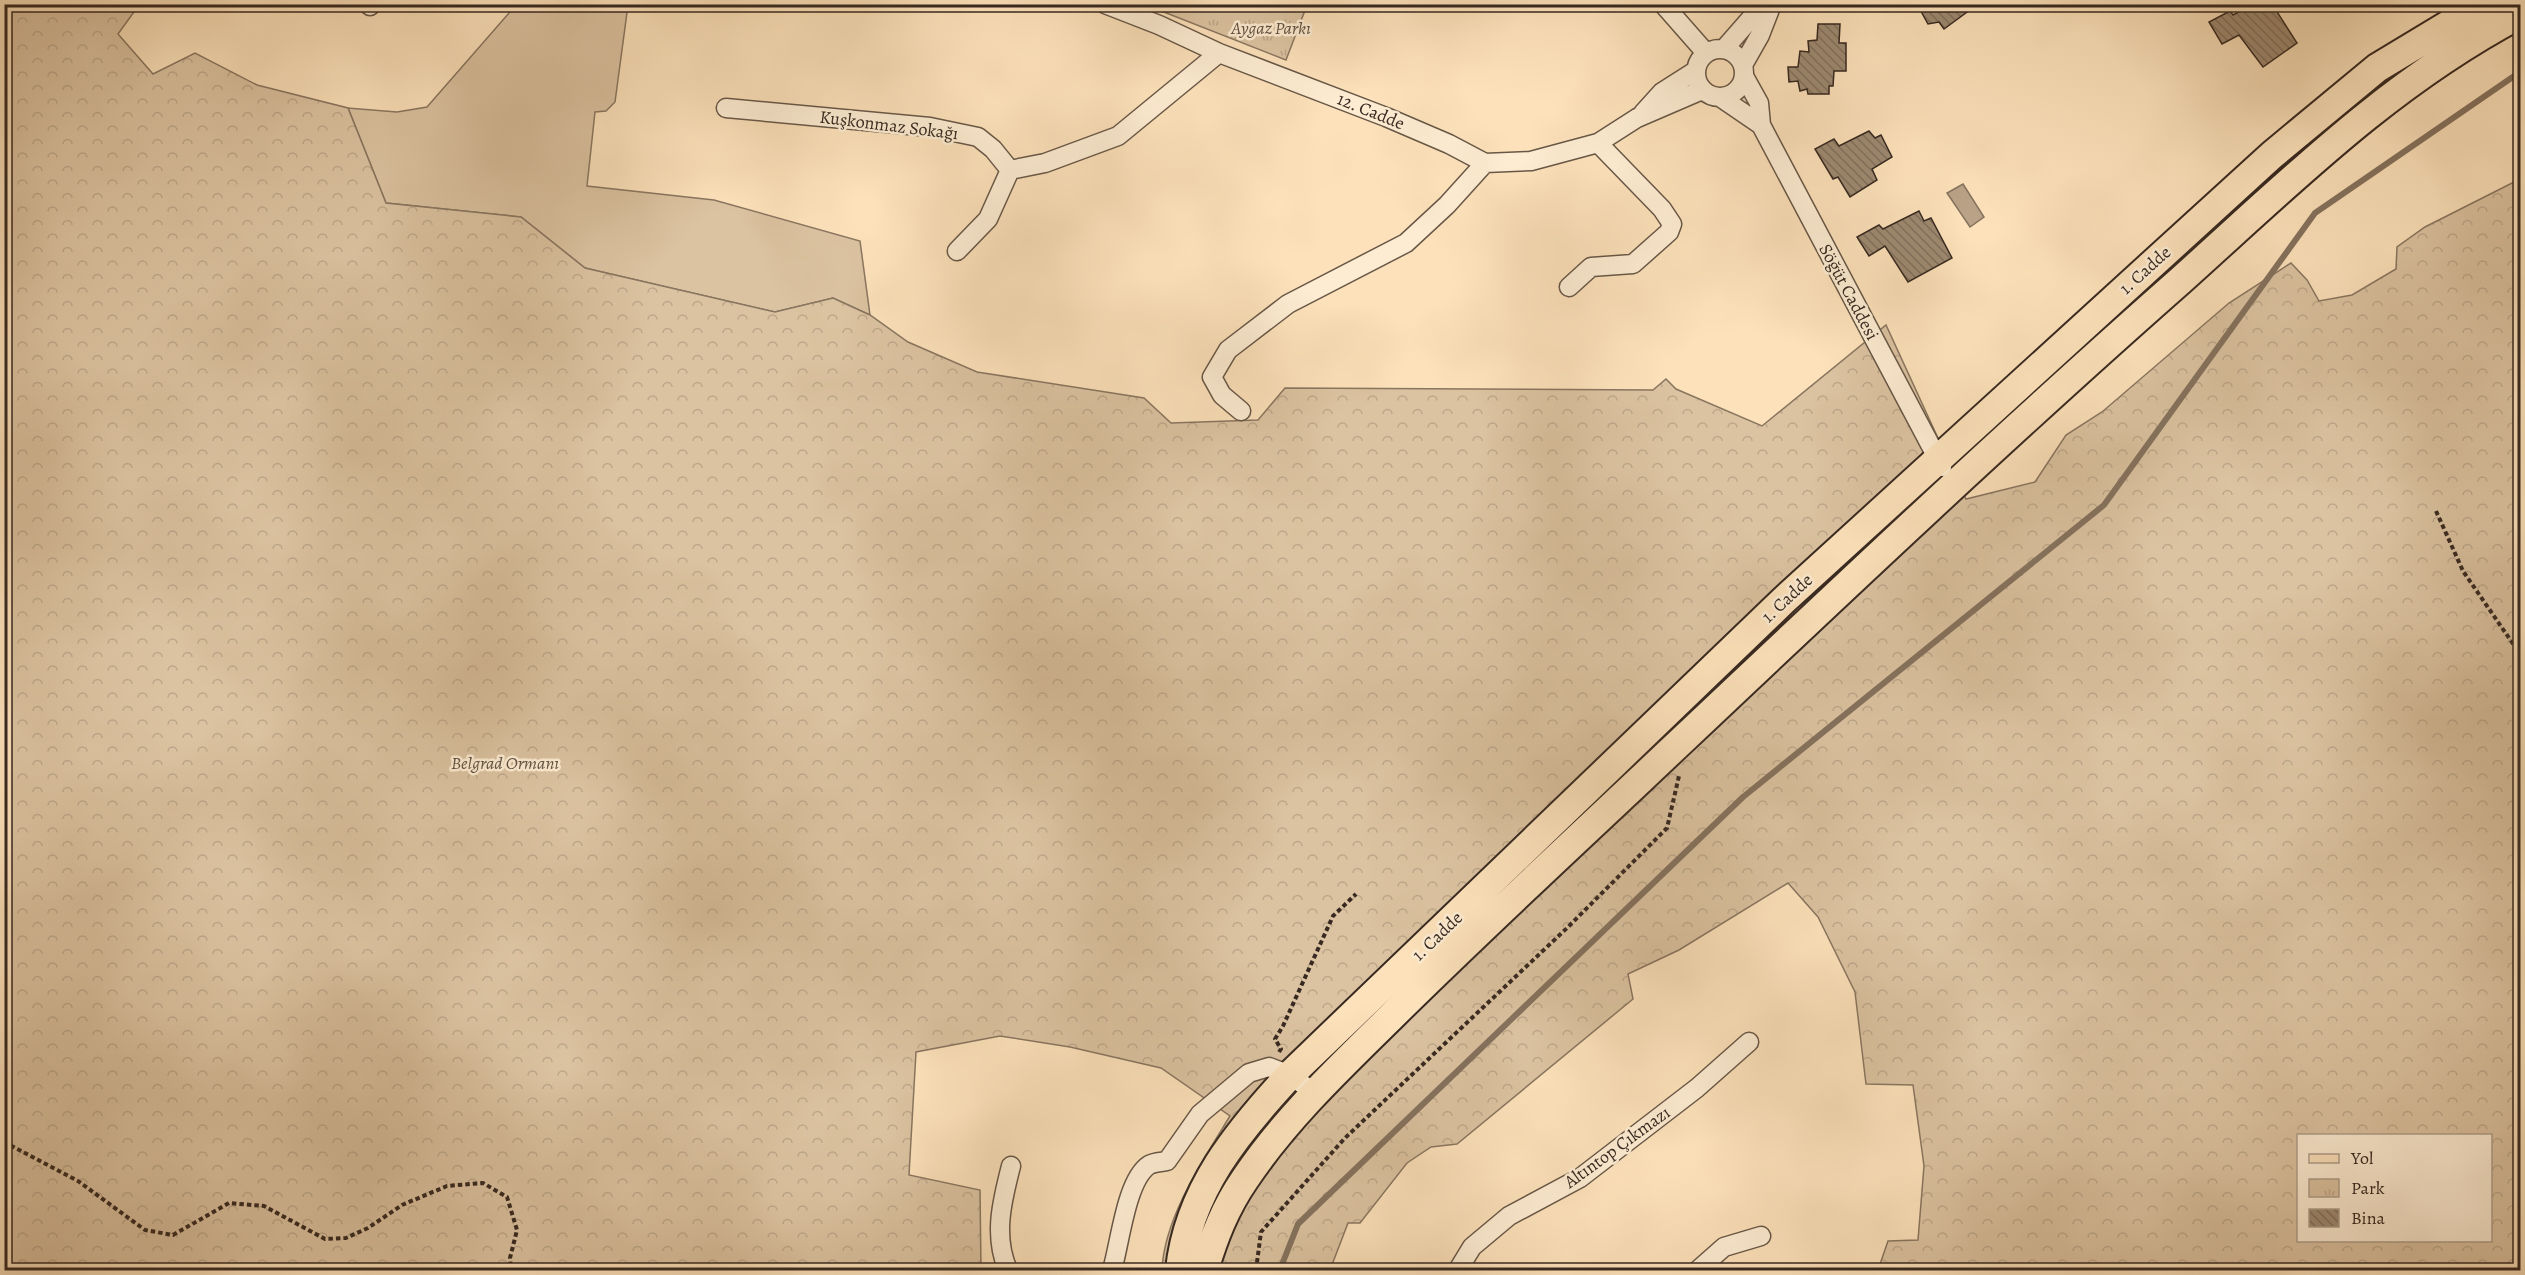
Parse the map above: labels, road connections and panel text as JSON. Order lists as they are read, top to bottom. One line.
{"streets":{"main road":["1. Cadde"],"street":["12. Cadde","Kuşkonmaz Sokağı","Söğüt Caddesi","Altıntop Çıkmazı"]},"crossings":[["1. Cadde","Söğüt Caddesi"]],"parks":["Aygaz Parkı","Belgrad Ormanı"],"legend":["Yol","Park","Bina"]}
